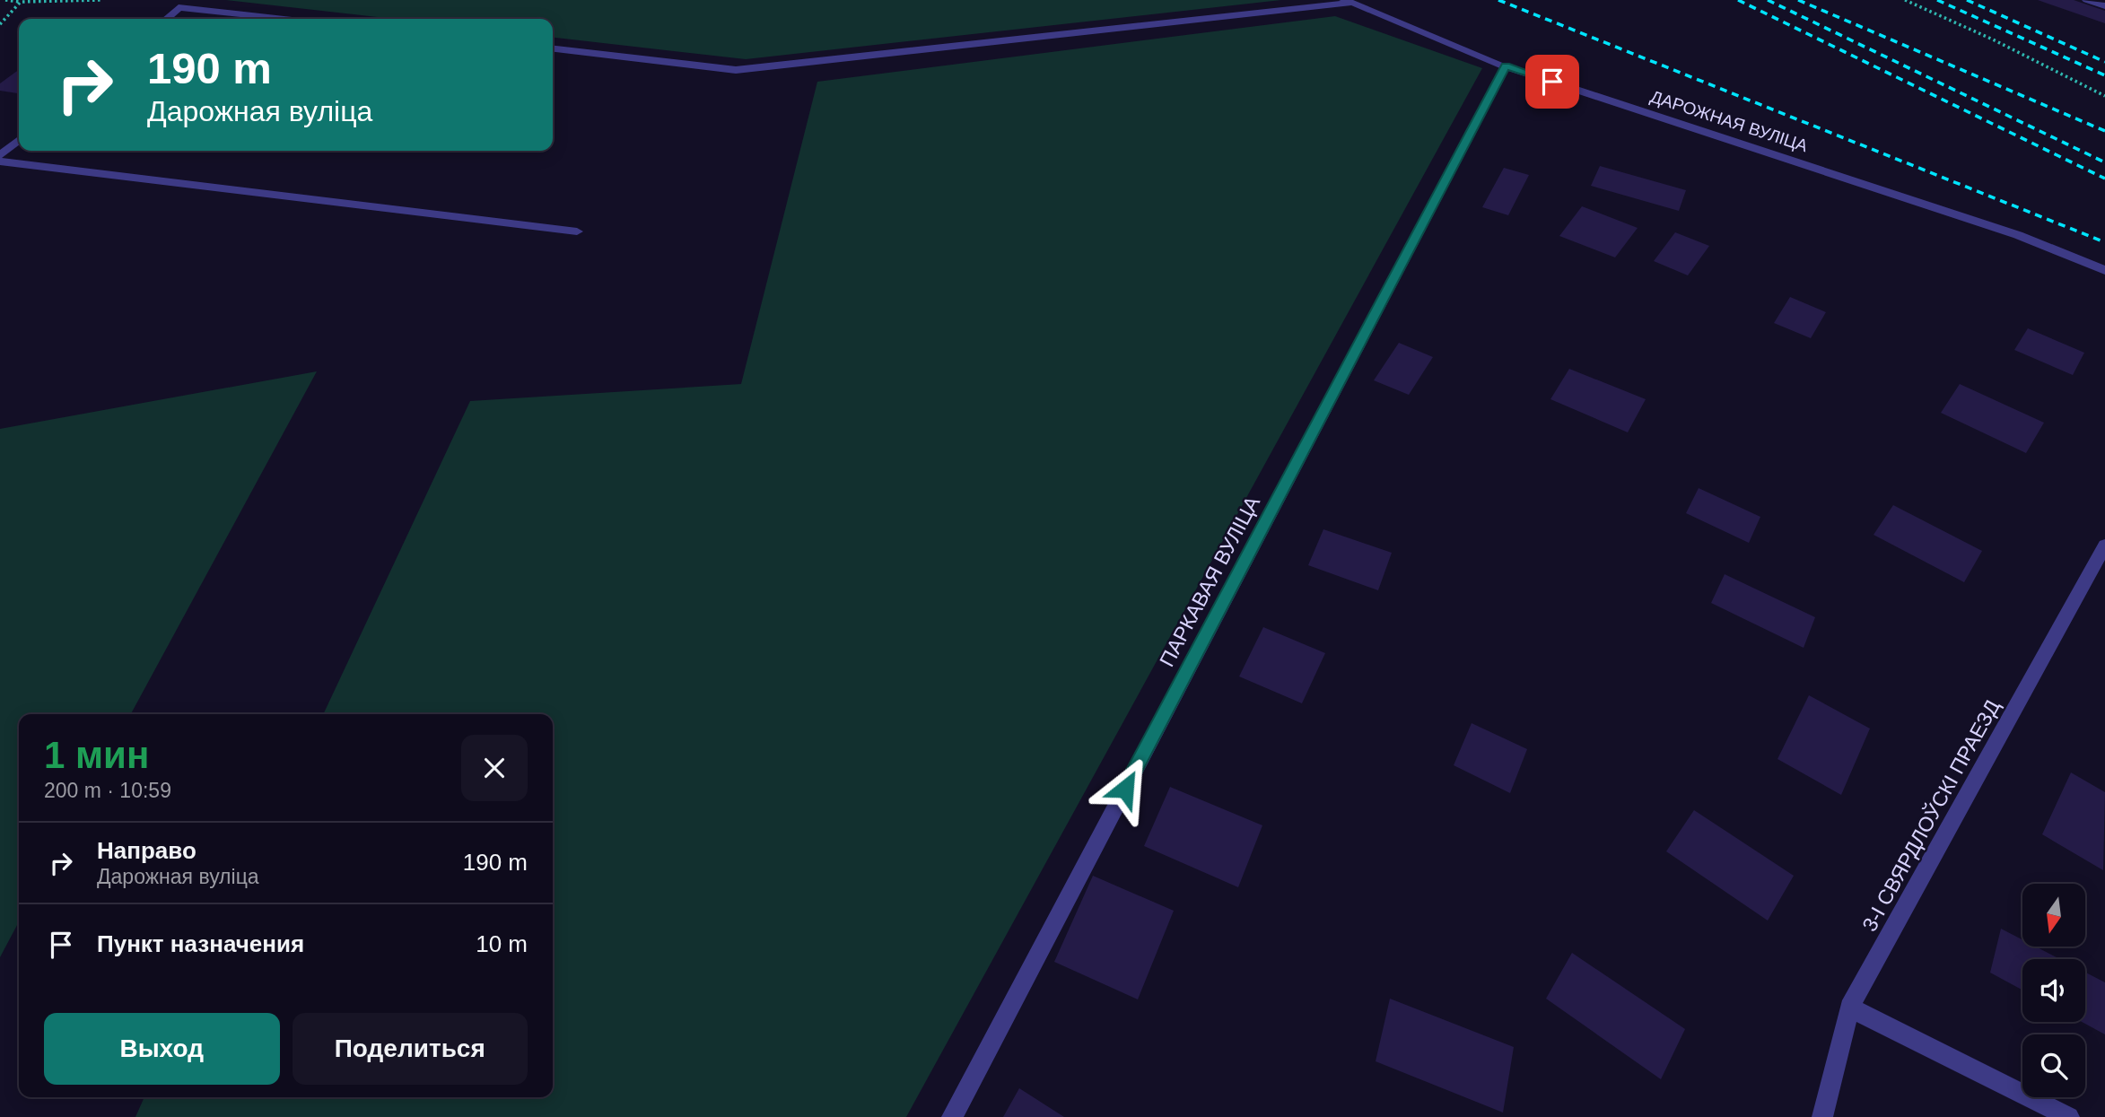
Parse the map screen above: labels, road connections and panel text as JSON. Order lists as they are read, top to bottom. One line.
{"streets":{"street":["ДАРОЖНАЯ ВУЛІЦА","ПАРКАВАЯ ВУЛІЦА","3-І СВЯРДЛОЎСКІ ПРАЕЗД"]},"crossings":[["ДАРОЖНАЯ ВУЛІЦА","ПАРКАВАЯ ВУЛІЦА"]],"north":"bottom","page":{"turn":["190 m","Дарожная вуліца"],"heading":["1 мин","200 m · 10:59"],"list":[{"name":"Направо","note":"Дарожная вуліца","value":"190 m"},{"name":"Пункт назначения","value":"10 m"}],"buttons":["Выход","Поделиться"]}}
